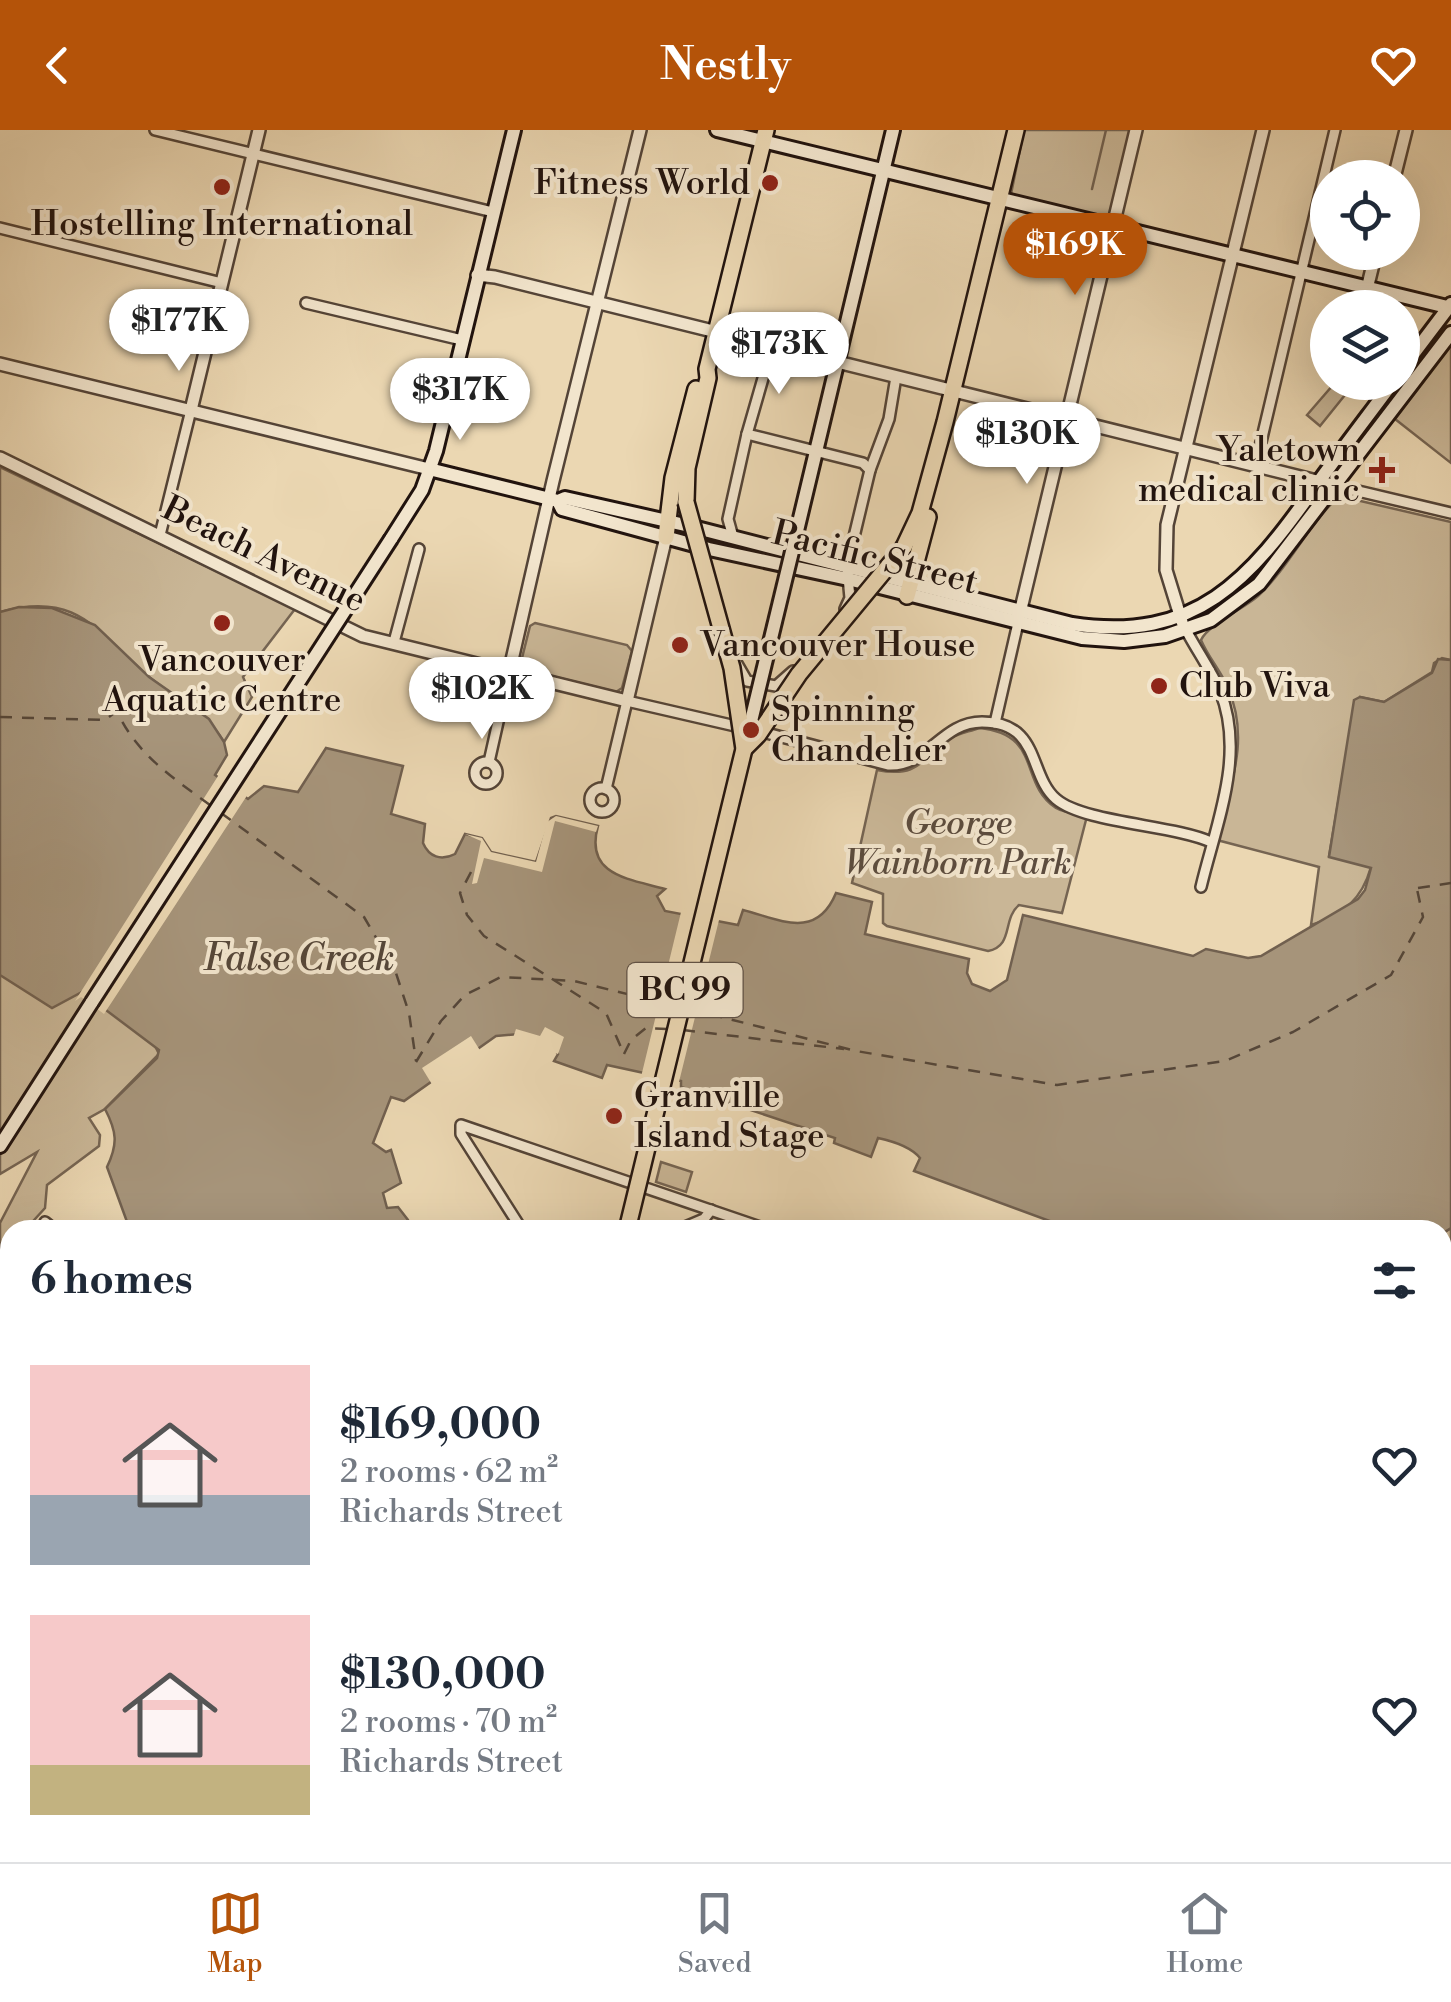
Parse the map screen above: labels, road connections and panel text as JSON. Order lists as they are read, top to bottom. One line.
{"streets":{"highway":["BC 99"],"main road":["Pacific Street"],"street":["Beach Avenue"]},"water":["False Creek"],"parks":["George Wainborn Park"],"places":{"other":["Fitness World","Hostelling International","Vancouver Aquatic Centre","Vancouver House","Club Viva","Spinning Chandelier","Granville Island Stage"],"health":["Yaletown medical clinic"]},"page":{"header":"Nestly","price":["$169K","$177K","$173K","$317K","$130K","$102K"],"heading":"6 homes","list":[{"name":"$169,000","note":"2 rooms · 62 m² · Richards Street"},{"name":"$130,000","note":"2 rooms · 70 m² · Richards Street"}],"tabs":["Map","Saved","Home"]}}
